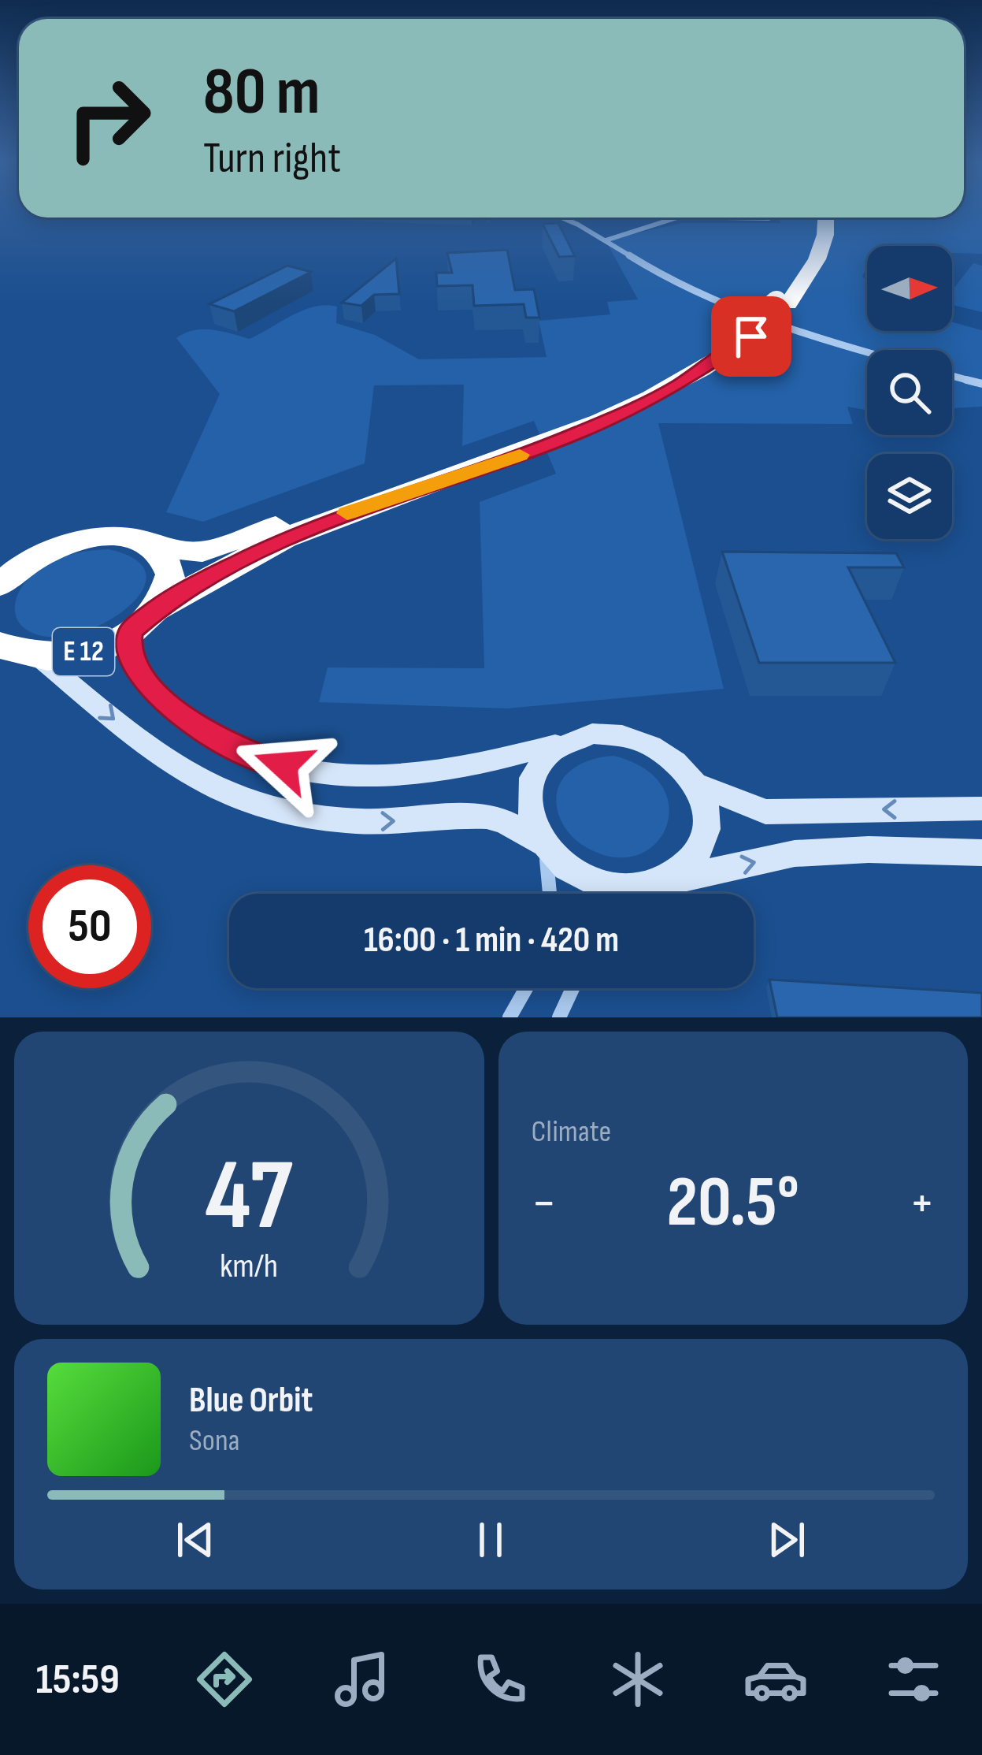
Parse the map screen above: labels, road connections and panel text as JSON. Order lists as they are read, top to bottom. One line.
{"streets":{"highway":["E 12"]},"north":"right","page":{"turn":["80 m","Turn right"],"limit":"50","trip":"16:00 · 1 min · 420 m","tile":"Climate","heat":["−","20.5°","+"],"song":["Blue Orbit","Sona"],"tabs":"15:59","gauge":["47","km/h"]}}
